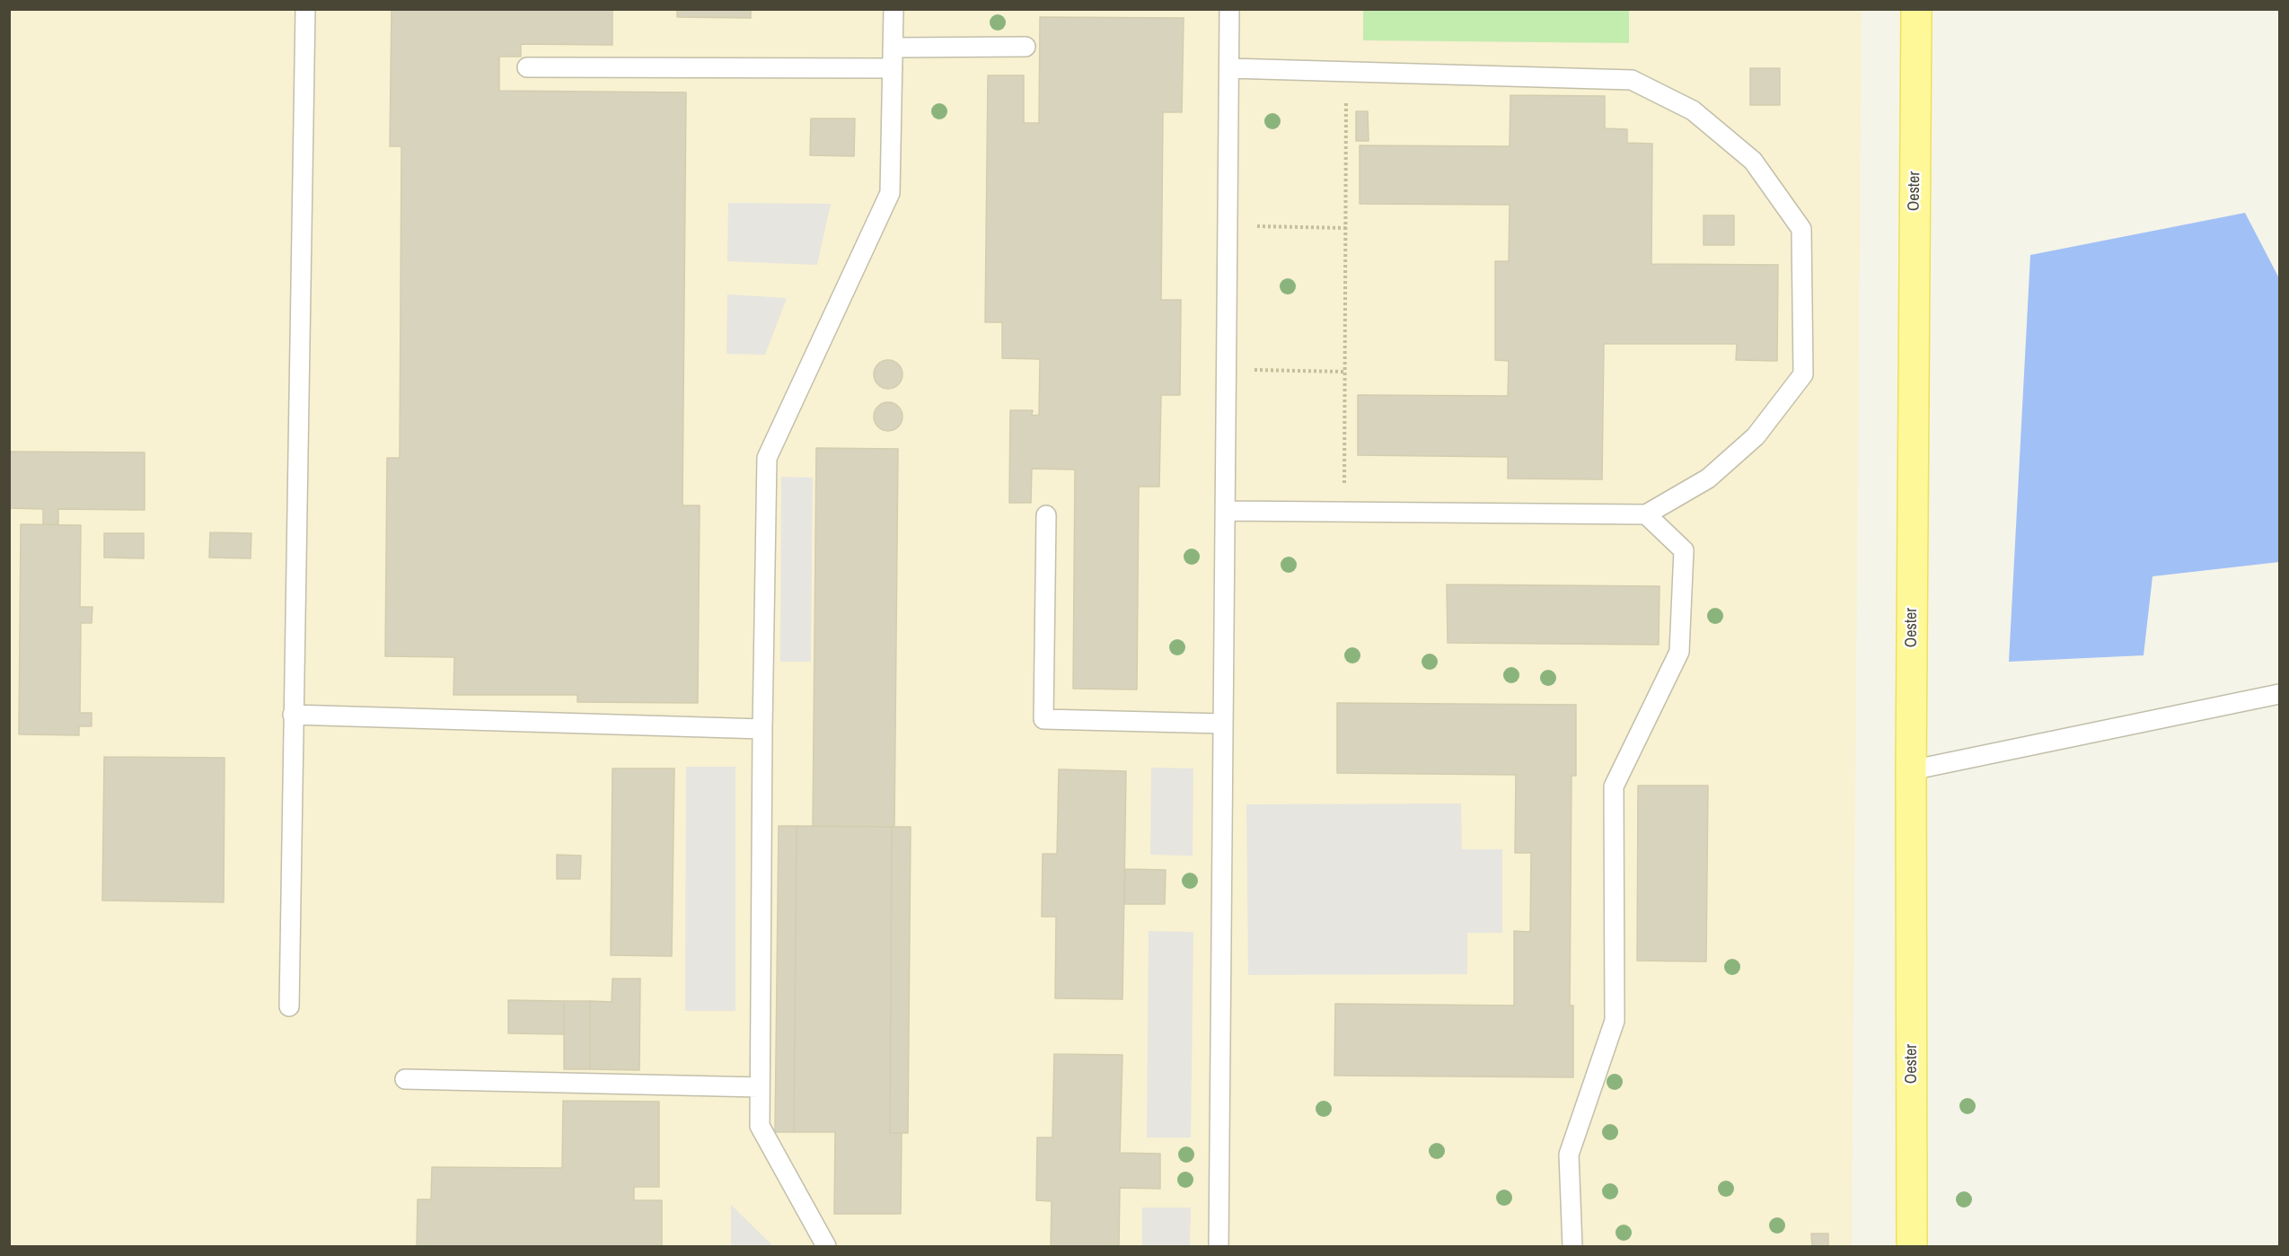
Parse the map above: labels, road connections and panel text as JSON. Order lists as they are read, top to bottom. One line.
{"streets":{"main road":["Oester"]}}
